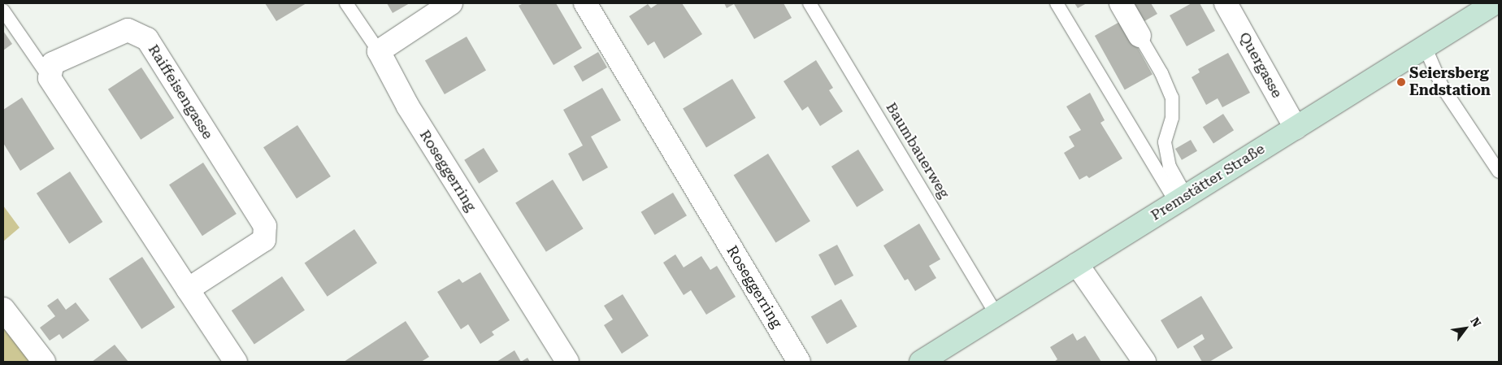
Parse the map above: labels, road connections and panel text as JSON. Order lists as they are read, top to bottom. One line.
{"streets":{"main road":["Premstätter Straße"],"street":["Quergasse","Raiffeisengasse","Roseggerring"],"lane":["Baumbauerweg"]},"crossings":[["Quergasse","Premstätter Straße"],["Baumbauerweg","Premstätter Straße"]],"places":["Seiersberg Endstation"],"north":"top right"}
